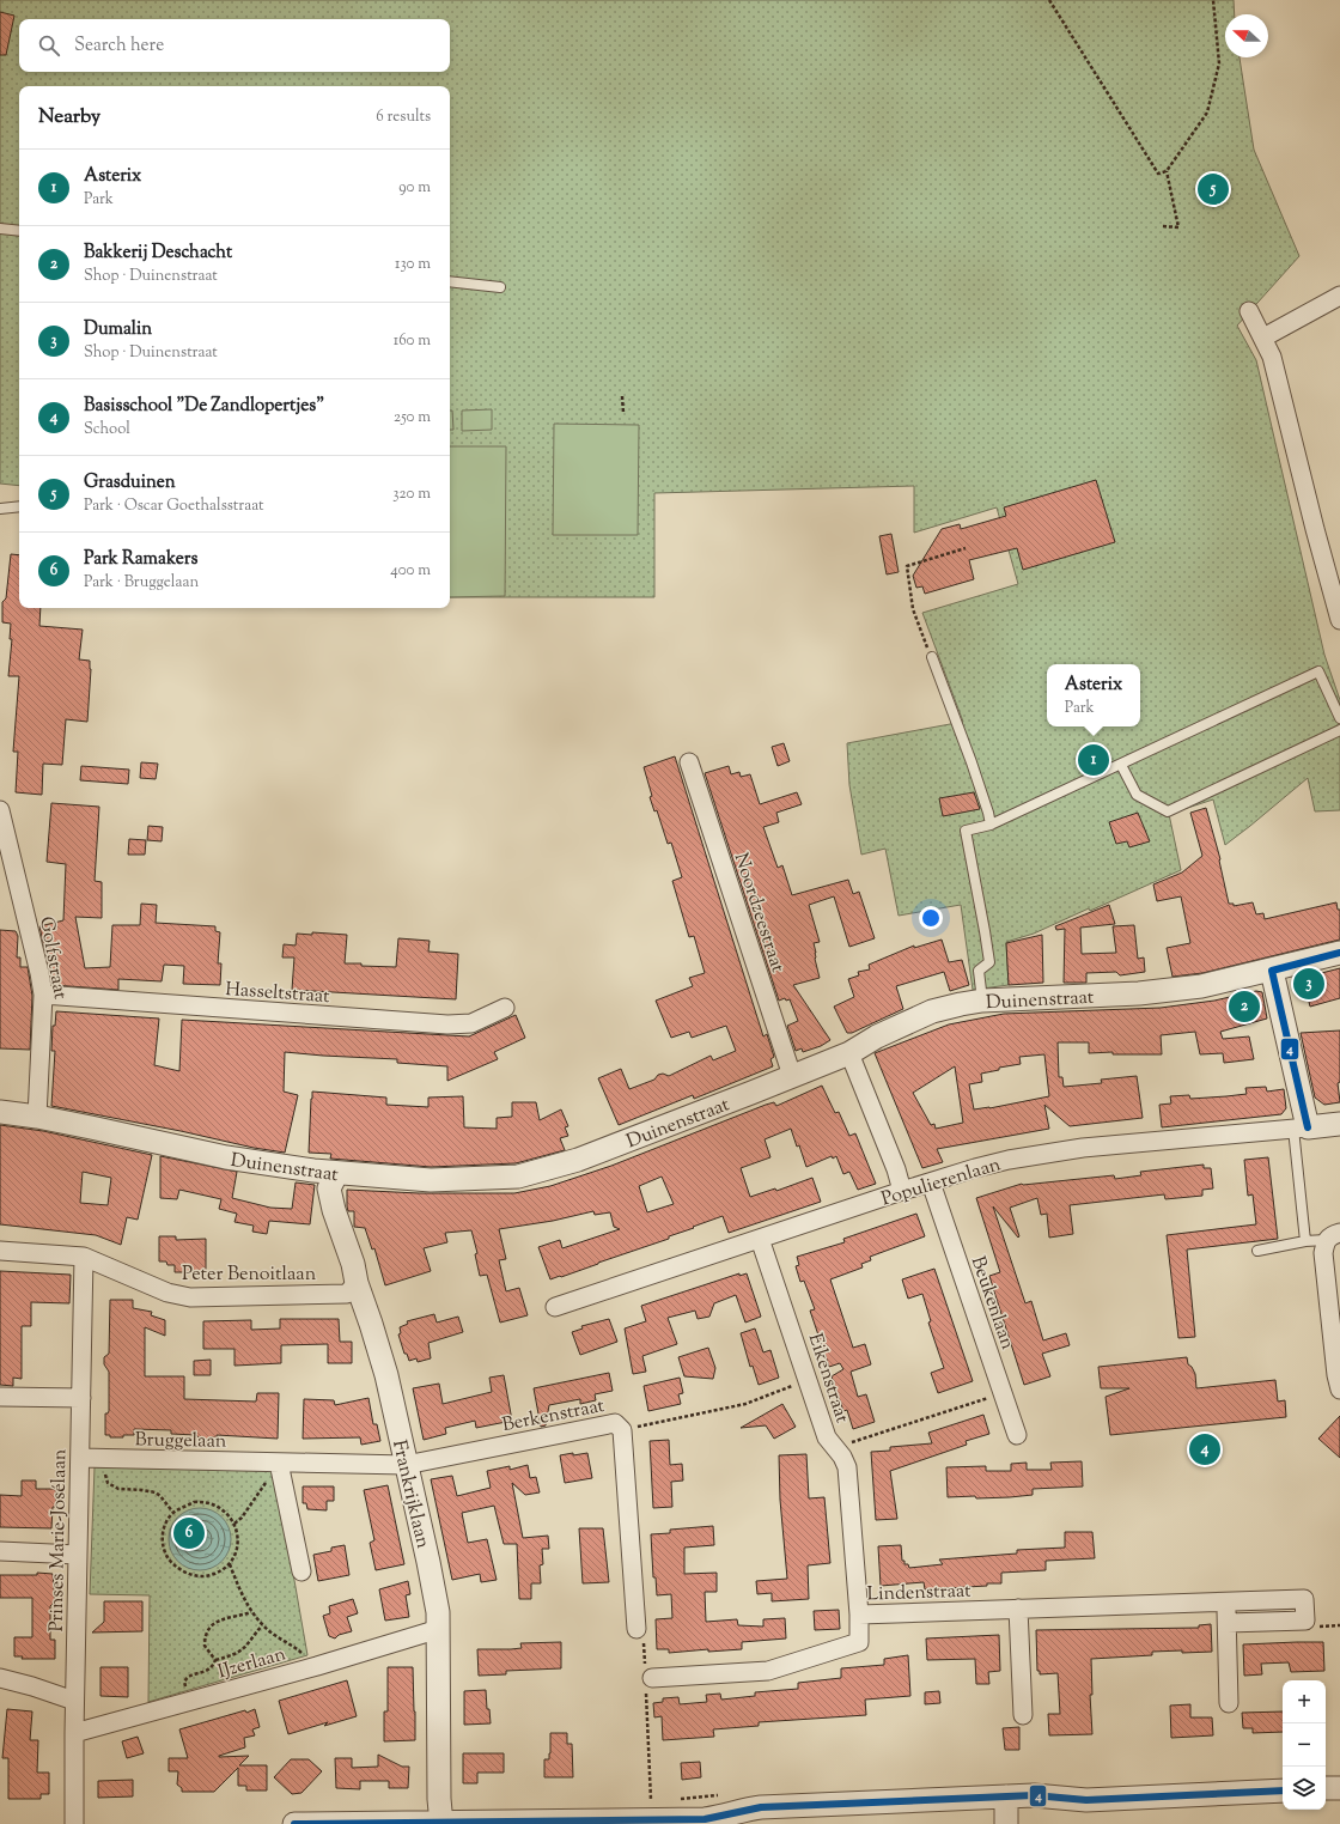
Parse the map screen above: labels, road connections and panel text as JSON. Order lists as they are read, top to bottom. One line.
{"streets":{"street":["Noordzeestraat","Golfstraat","Hasseltstraat","Duinenstraat","Populierenlaan","Peter Benoitlaan","Beukenlaan","Eikenstraat","Berkenstraat","Bruggelaan","Frankrijklaan","Prinses Marie-Josélaan","Lindenstraat","IJzerlaan"]},"crossings":[["Noordzeestraat","Duinenstraat"],["Golfstraat","Hasseltstraat"],["Golfstraat","Duinenstraat"],["Duinenstraat","Frankrijklaan"],["Populierenlaan","Beukenlaan"],["Populierenlaan","Eikenstraat"],["Peter Benoitlaan","Frankrijklaan"],["Peter Benoitlaan","Prinses Marie-Josélaan"],["Eikenstraat","Lindenstraat"],["Berkenstraat","Bruggelaan"],["Berkenstraat","Frankrijklaan"],["Bruggelaan","Frankrijklaan"],["Bruggelaan","Prinses Marie-Josélaan"],["Frankrijklaan","IJzerlaan"],["Prinses Marie-Josélaan","IJzerlaan"]],"lines":["transit line 4"],"north":"left","page":{"search":"Search here","heading":["Nearby","6 results"],"list":[{"mark":"1","name":"Asterix","note":"Park","value":"90 m"},{"mark":"2","name":"Bakkerij Deschacht","note":"Shop · Duinenstraat","value":"130 m"},{"mark":"3","name":"Dumalin","note":"Shop · Duinenstraat","value":"160 m"},{"mark":"4","name":"Basisschool \"De Zandlopertjes\"","note":"School","value":"250 m"},{"mark":"5","name":"Grasduinen","note":"Park · Oscar Goethalsstraat","value":"320 m"},{"mark":"6","name":"Park Ramakers","note":"Park · Bruggelaan","value":"400 m"}],"pins":["5","1","3","2","4","6"],"popup":["Asterix","Park"],"map_buttons":["+","−"]}}
